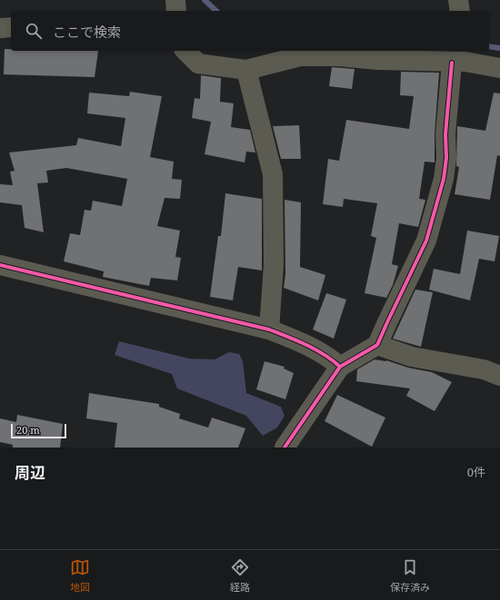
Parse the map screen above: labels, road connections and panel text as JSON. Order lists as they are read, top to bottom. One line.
{"scale_bar":"20 m","page":{"search":"ここで検索","scale":"20 m","heading":["周辺","0件"],"nav":["地図","経路","保存済み"]}}
